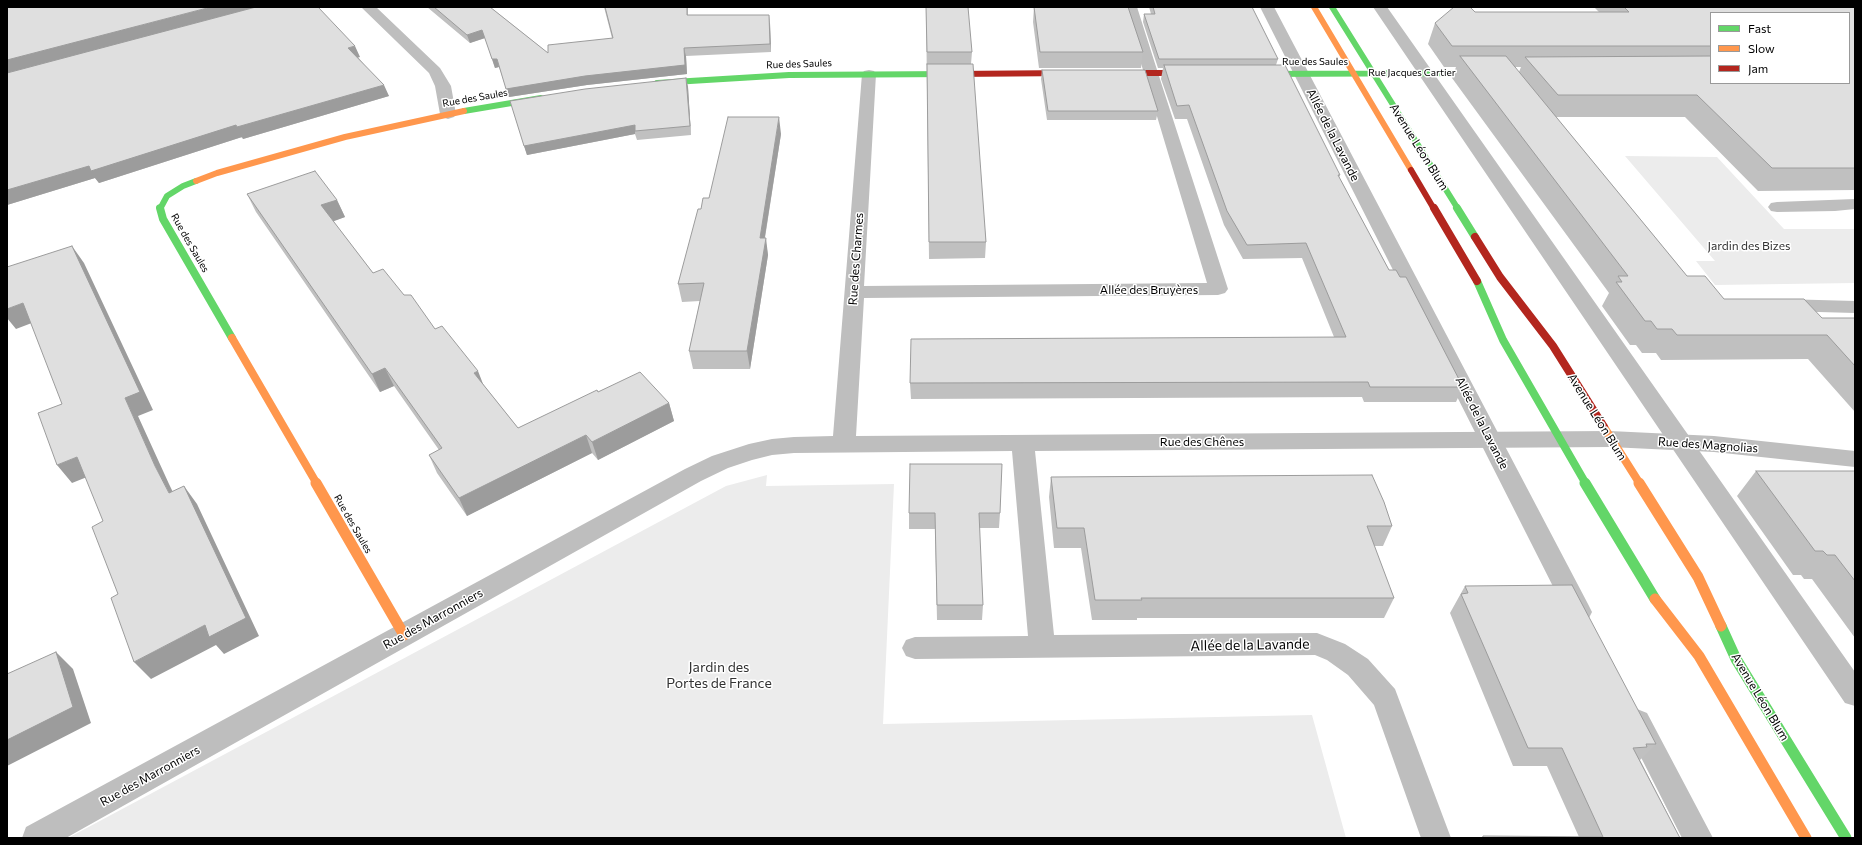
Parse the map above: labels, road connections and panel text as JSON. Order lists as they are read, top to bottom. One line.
{"streets":{"main road":["Rue des Saules","Rue Jacques Cartier","Avenue Léon Blum"],"street":["Allée de la Lavande","Rue des Charmes","Allée des Bruyères","Rue des Chênes","Rue des Magnolias","Rue des Marronniers"]},"crossings":[["Rue des Saules","Rue Jacques Cartier"],["Rue des Saules","Allée de la Lavande"],["Rue des Saules","Avenue Léon Blum"],["Rue des Saules","Rue des Charmes"],["Rue des Saules","Rue des Marronniers"],["Rue Jacques Cartier","Avenue Léon Blum"],["Allée de la Lavande","Rue des Chênes"],["Avenue Léon Blum","Rue des Chênes"],["Avenue Léon Blum","Rue des Magnolias"],["Rue des Charmes","Allée des Bruyères"],["Rue des Charmes","Rue des Chênes"],["Rue des Charmes","Rue des Marronniers"],["Rue des Chênes","Rue des Magnolias"],["Rue des Chênes","Rue des Marronniers"]],"parks":["Jardin des Bizes","Jardin des Portes de France"],"legend":["Fast","Slow","Jam"]}
